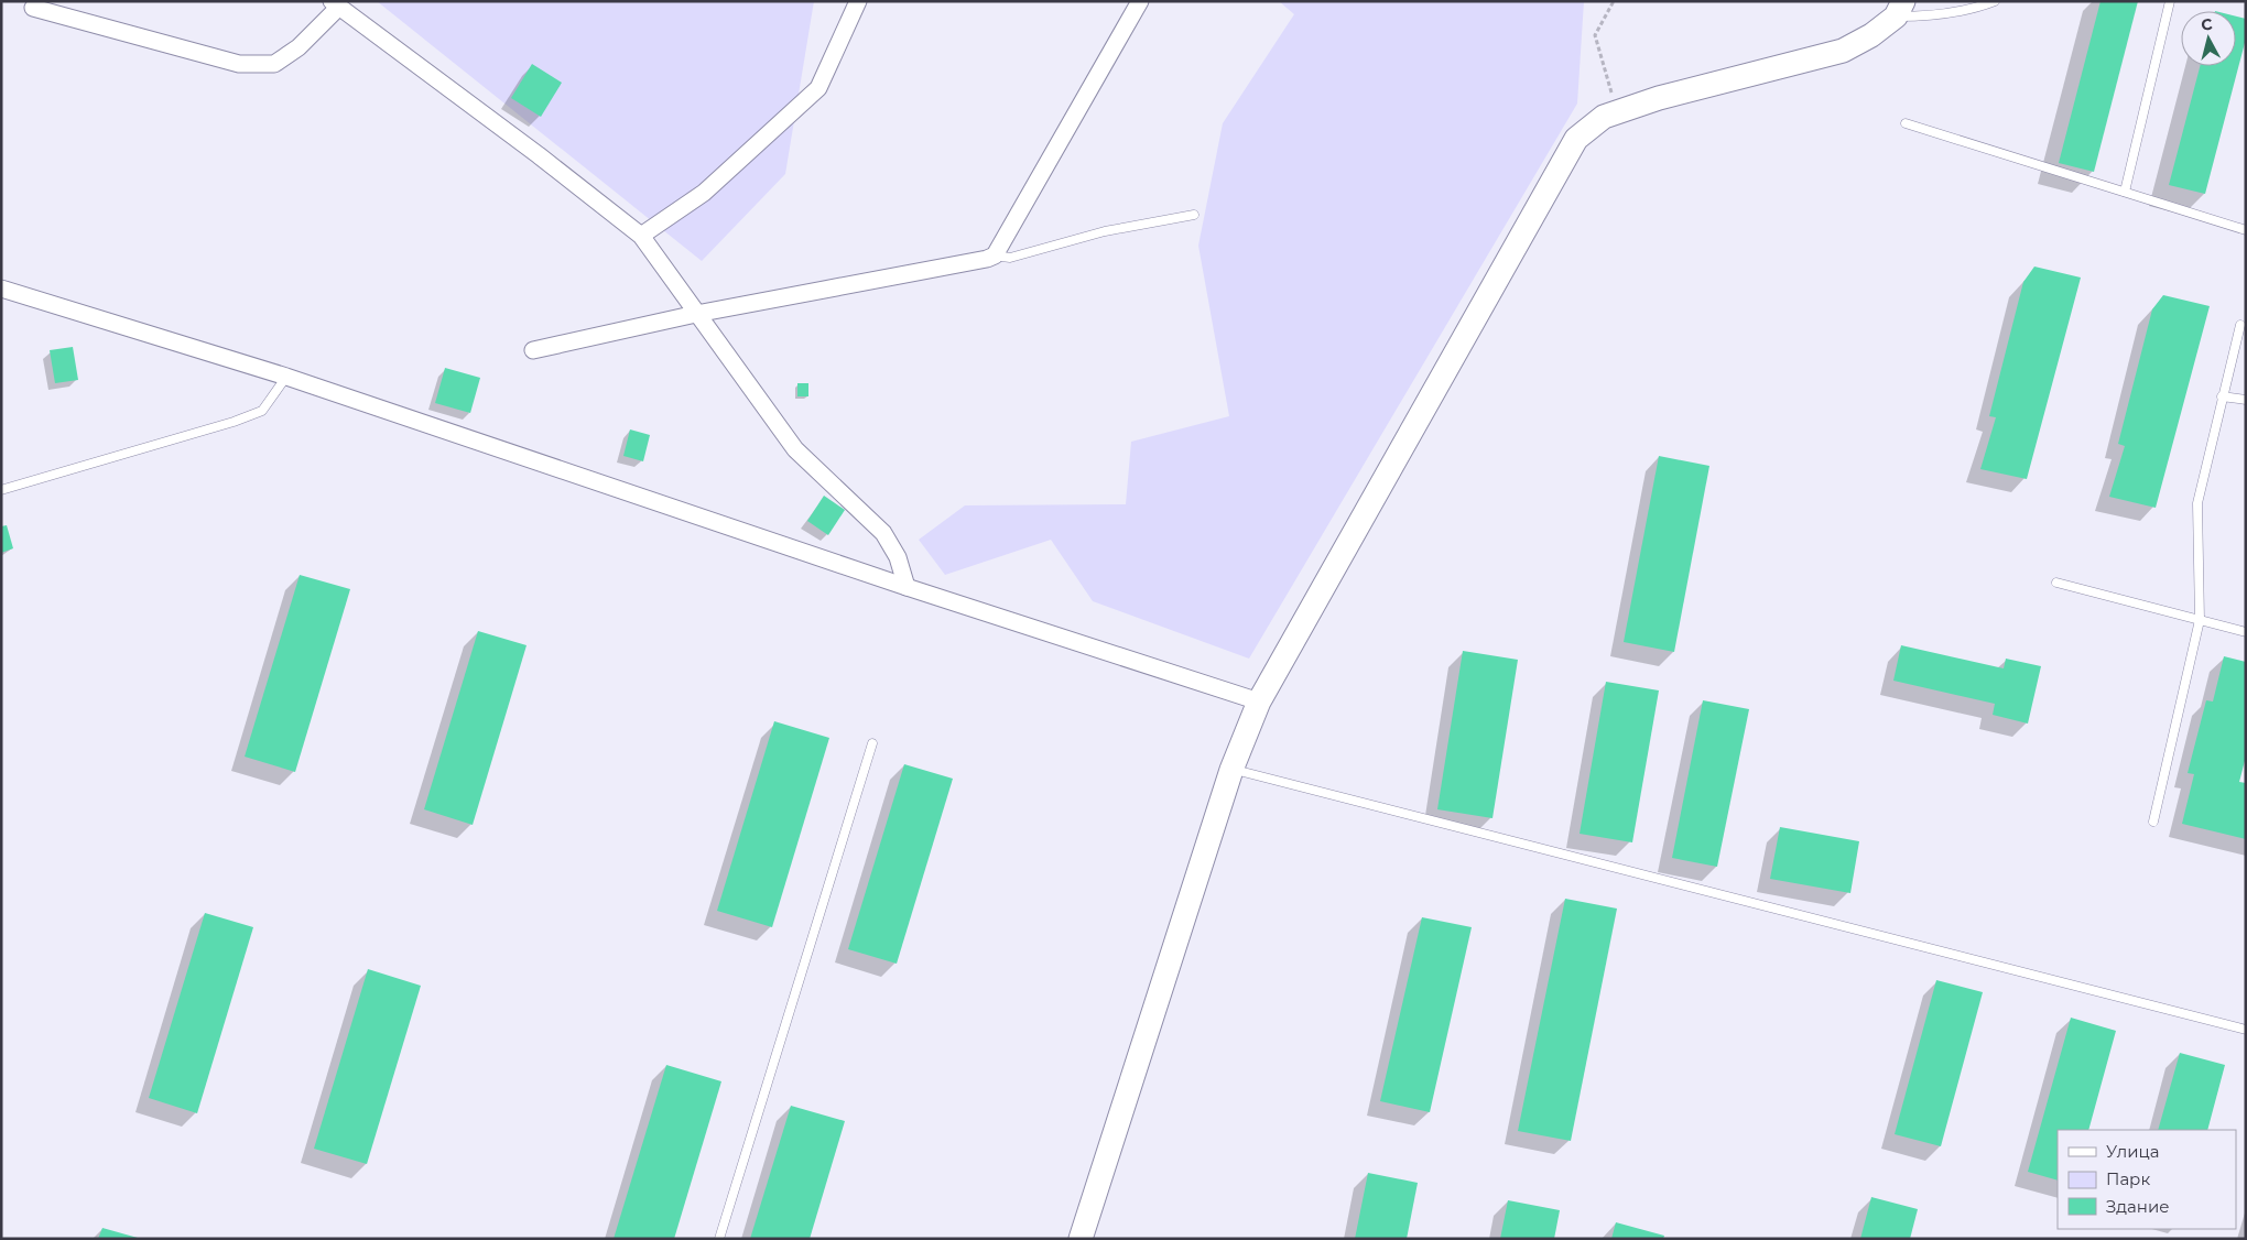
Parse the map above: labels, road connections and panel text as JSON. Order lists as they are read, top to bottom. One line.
{"legend":["Улица","Парк","Здание"],"north":"top"}
